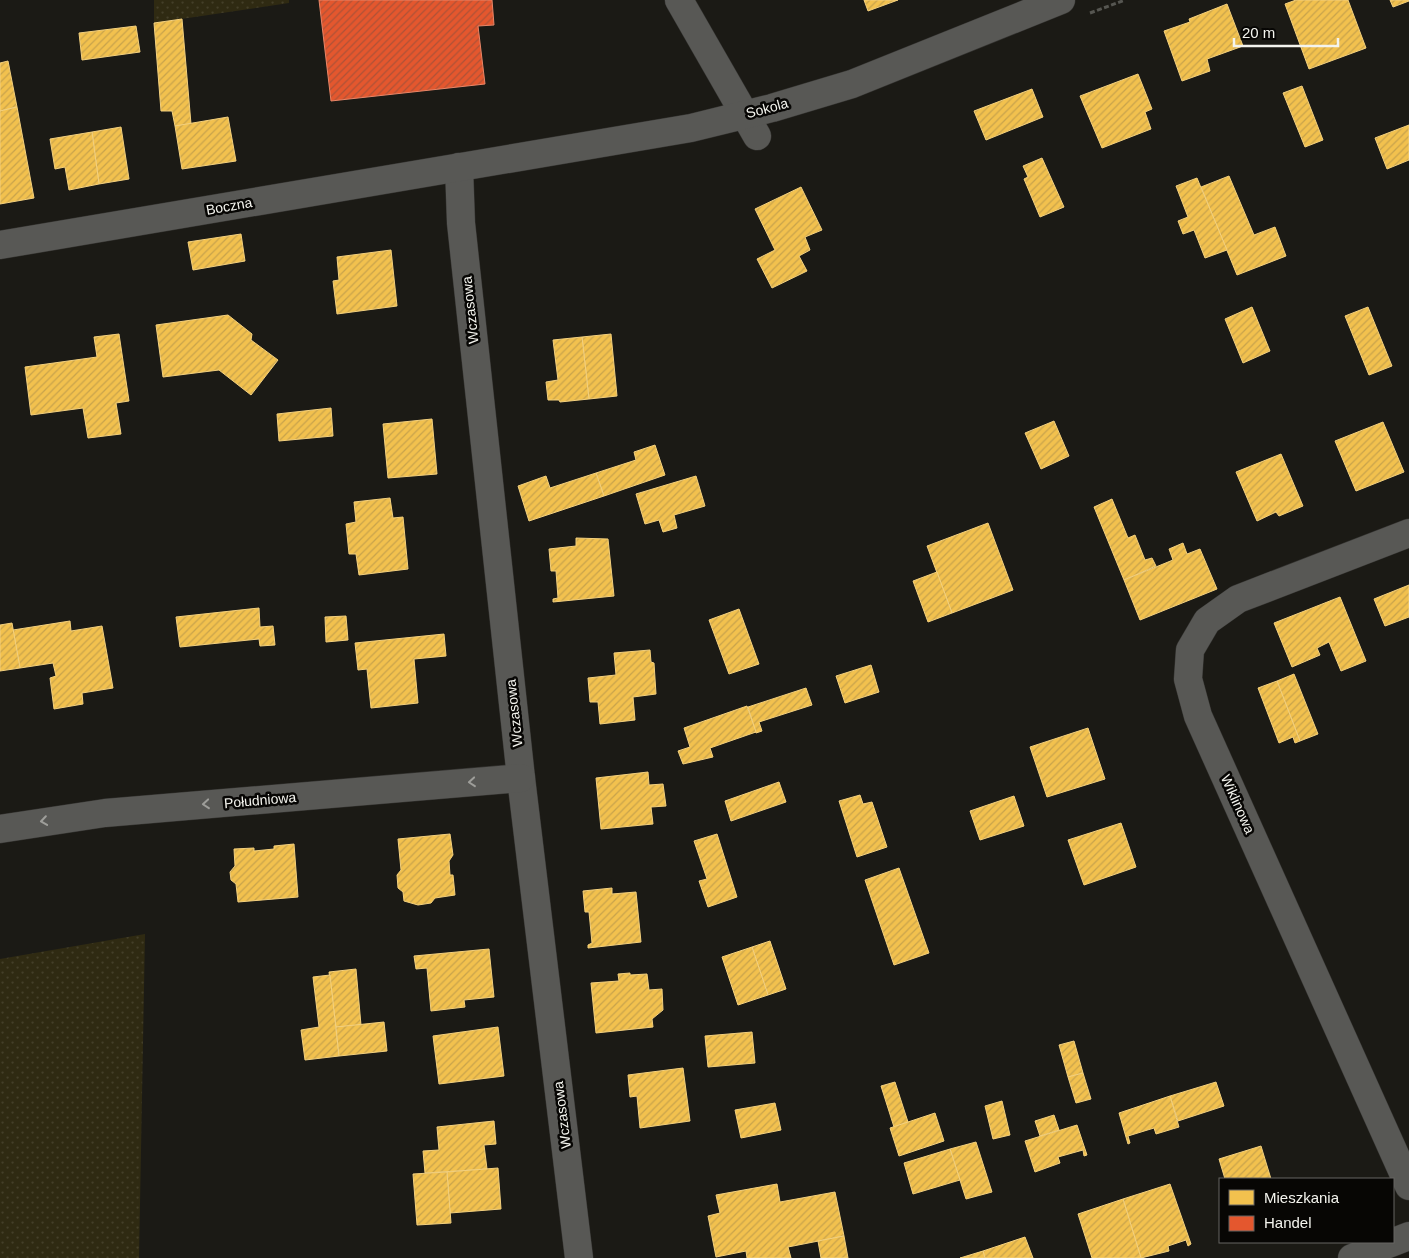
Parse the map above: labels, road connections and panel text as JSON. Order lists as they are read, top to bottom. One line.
{"streets":{"street":["Sokola","Boczna","Wczasowa","Południowa","Wiklinowa"]},"crossings":[["Sokola","Boczna"],["Sokola","Wczasowa"],["Boczna","Wczasowa"],["Wczasowa","Południowa"]],"one_way":["Południowa"],"legend":["Mieszkania","Handel"],"scale_bar":"20 m"}
